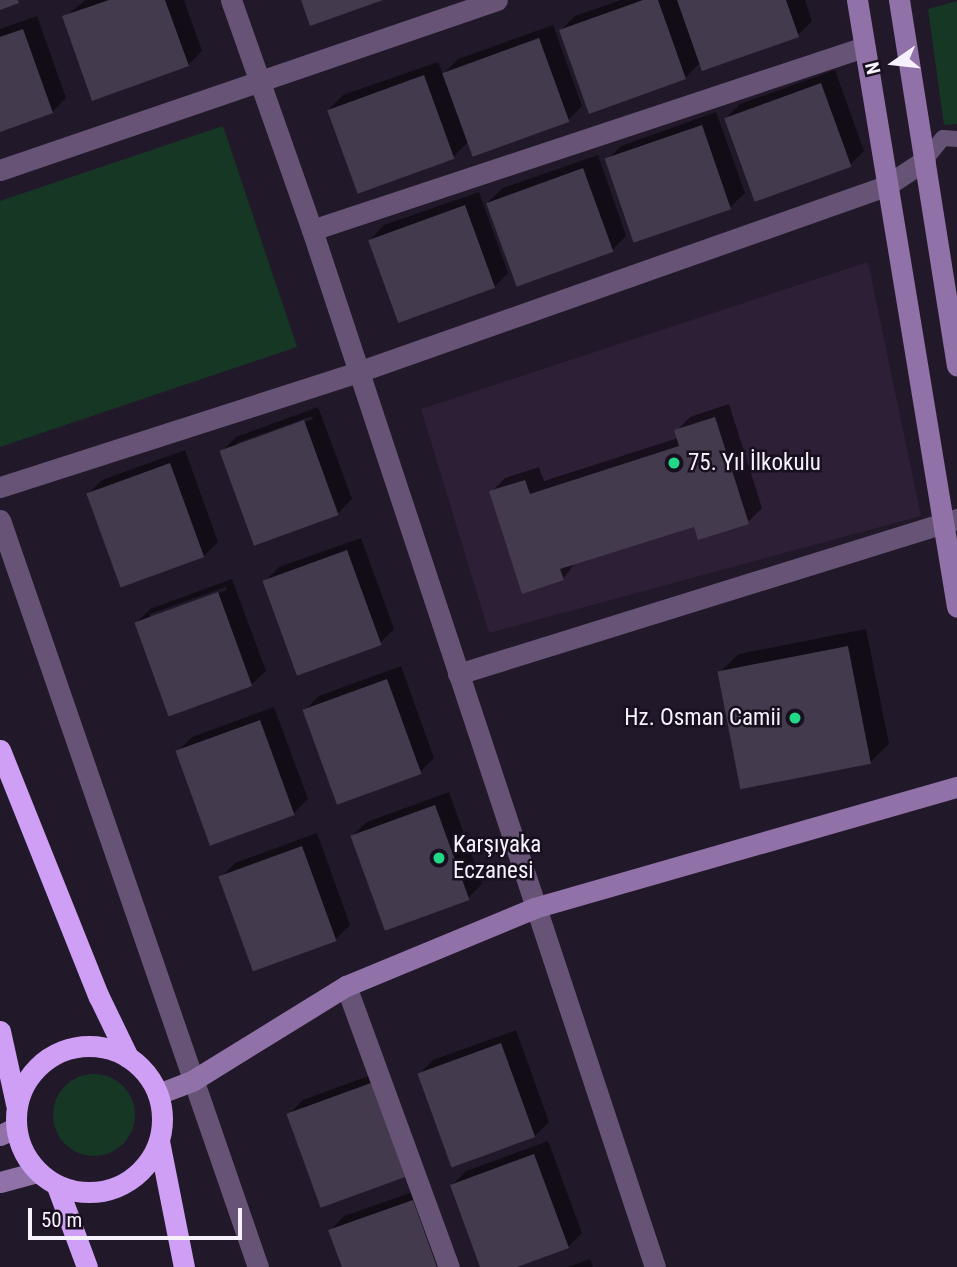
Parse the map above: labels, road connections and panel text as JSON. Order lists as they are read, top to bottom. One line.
{"places":["75. Yıl İlkokulu","Hz. Osman Camii","Karşıyaka Eczanesi"],"scale_bar":"50 m","north":"left"}
